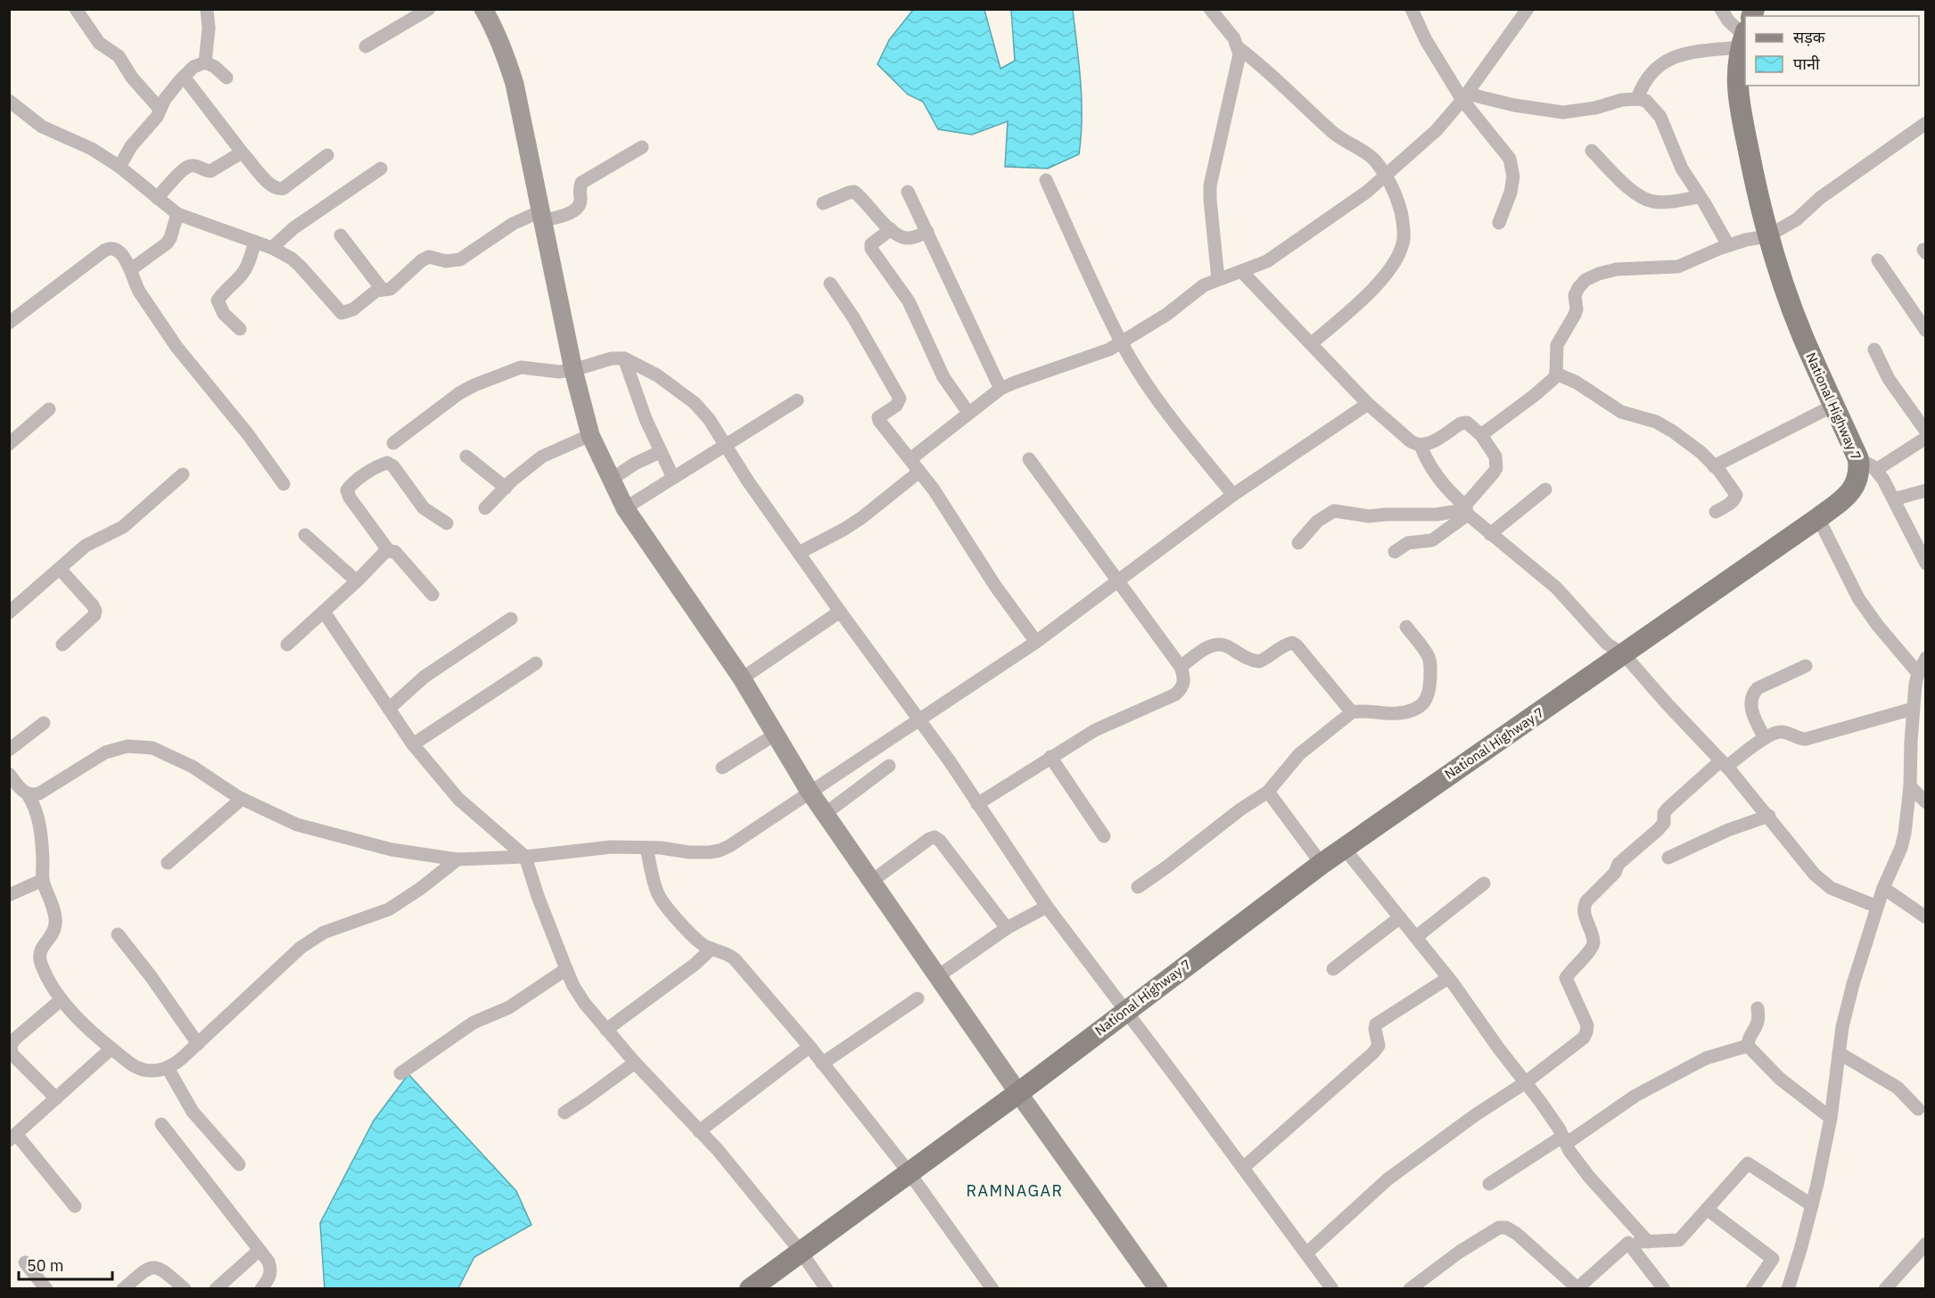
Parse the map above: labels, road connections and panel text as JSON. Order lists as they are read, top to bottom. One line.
{"streets":{"main road":["National Highway 7"]},"districts":["RAMNAGAR"],"legend":["सड़क","पानी"],"scale_bar":"50 m"}
